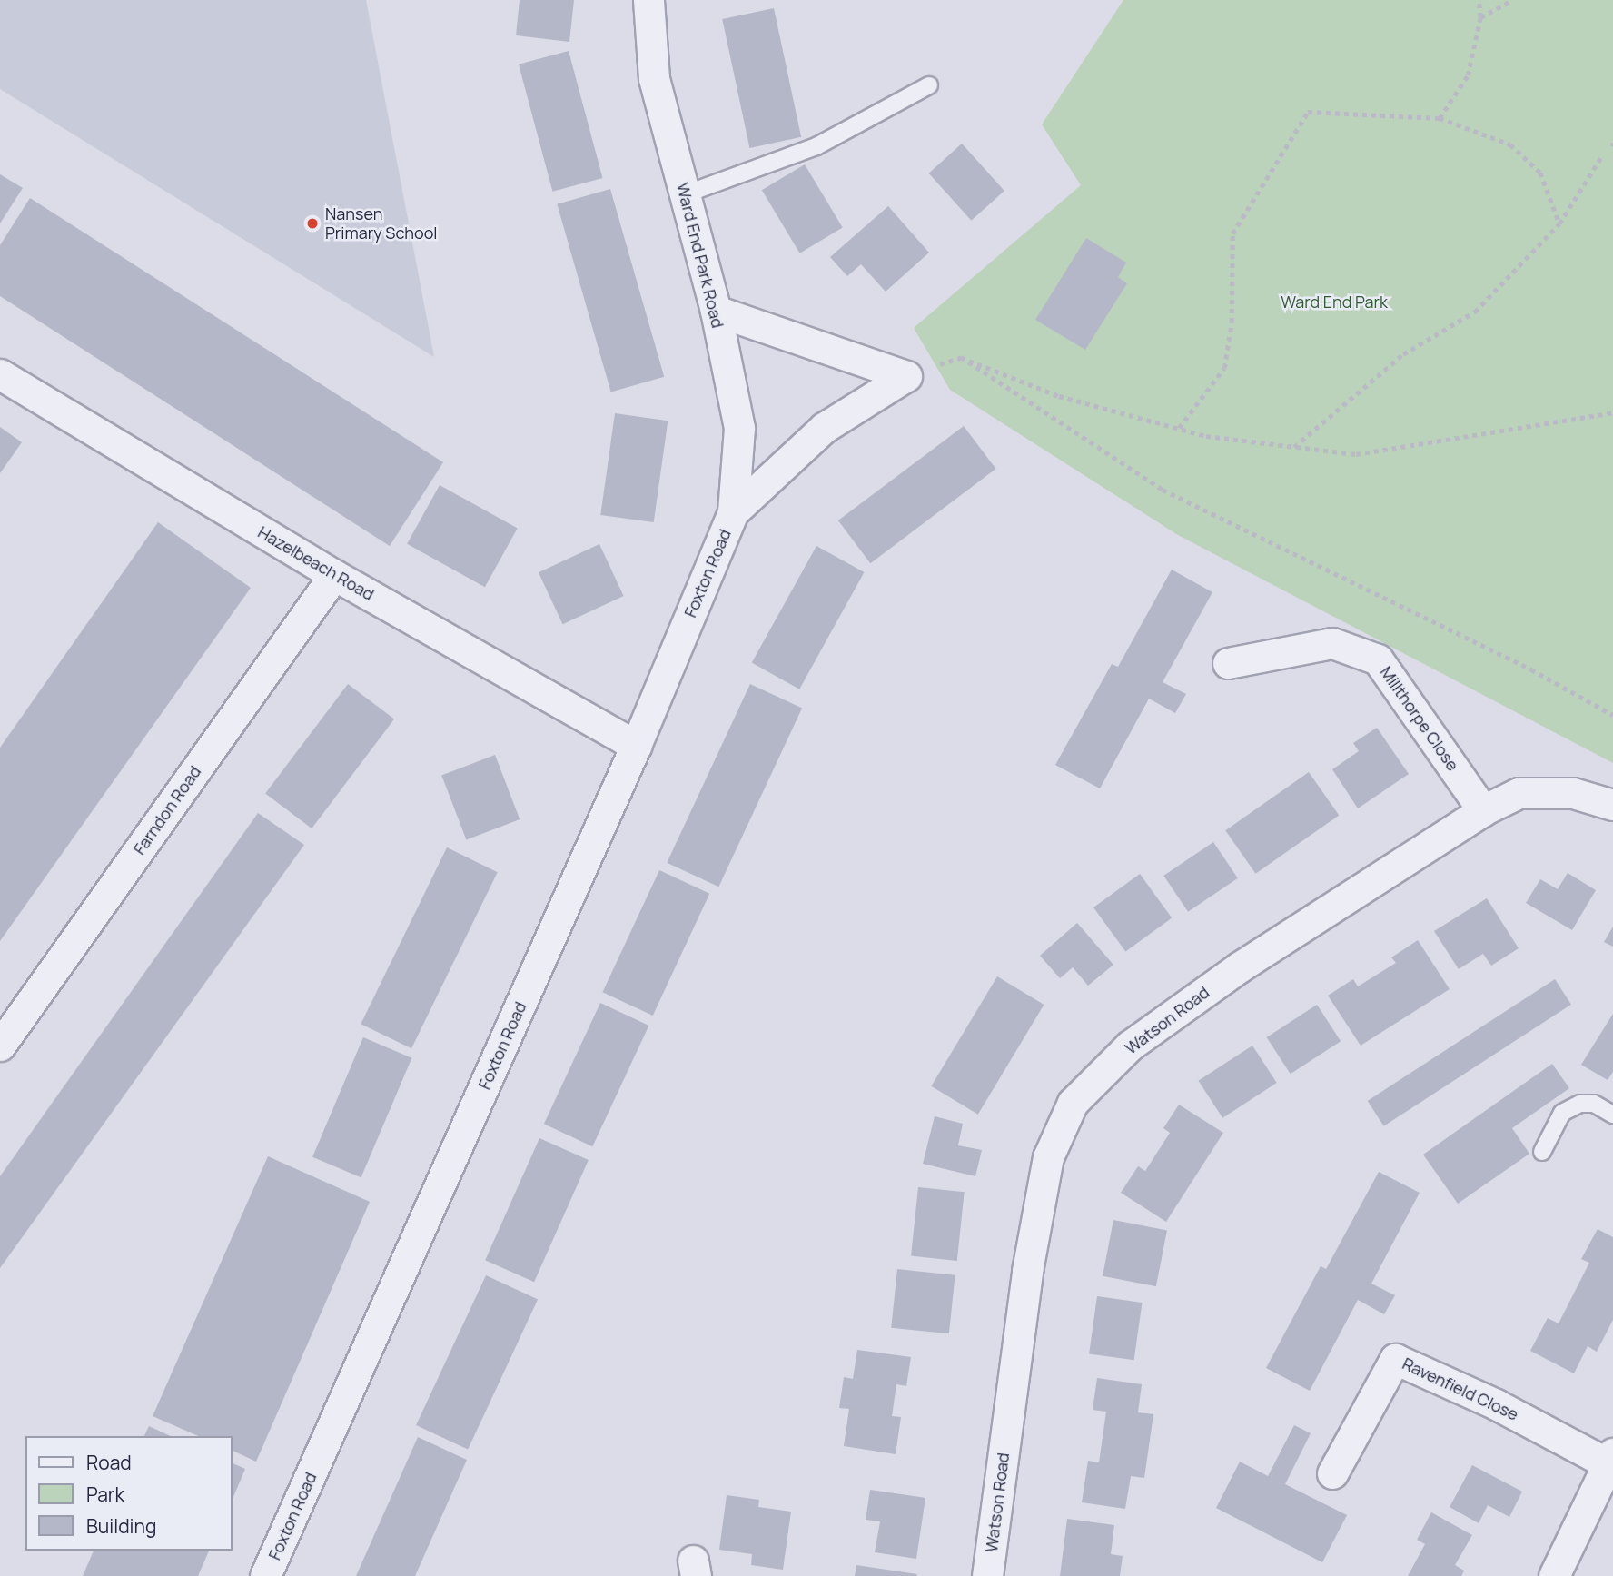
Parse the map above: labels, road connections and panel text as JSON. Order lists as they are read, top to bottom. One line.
{"streets":{"street":["Ward End Park Road","Hazelbeach Road","Foxton Road","Millthorpe Close","Farndon Road","Watson Road","Ravenfield Close"]},"crossings":[["Ward End Park Road","Foxton Road"],["Hazelbeach Road","Foxton Road"],["Hazelbeach Road","Farndon Road"],["Millthorpe Close","Watson Road"]],"parks":["Ward End Park"],"places":["Nansen Primary School"],"legend":["Road","Park","Building"]}
